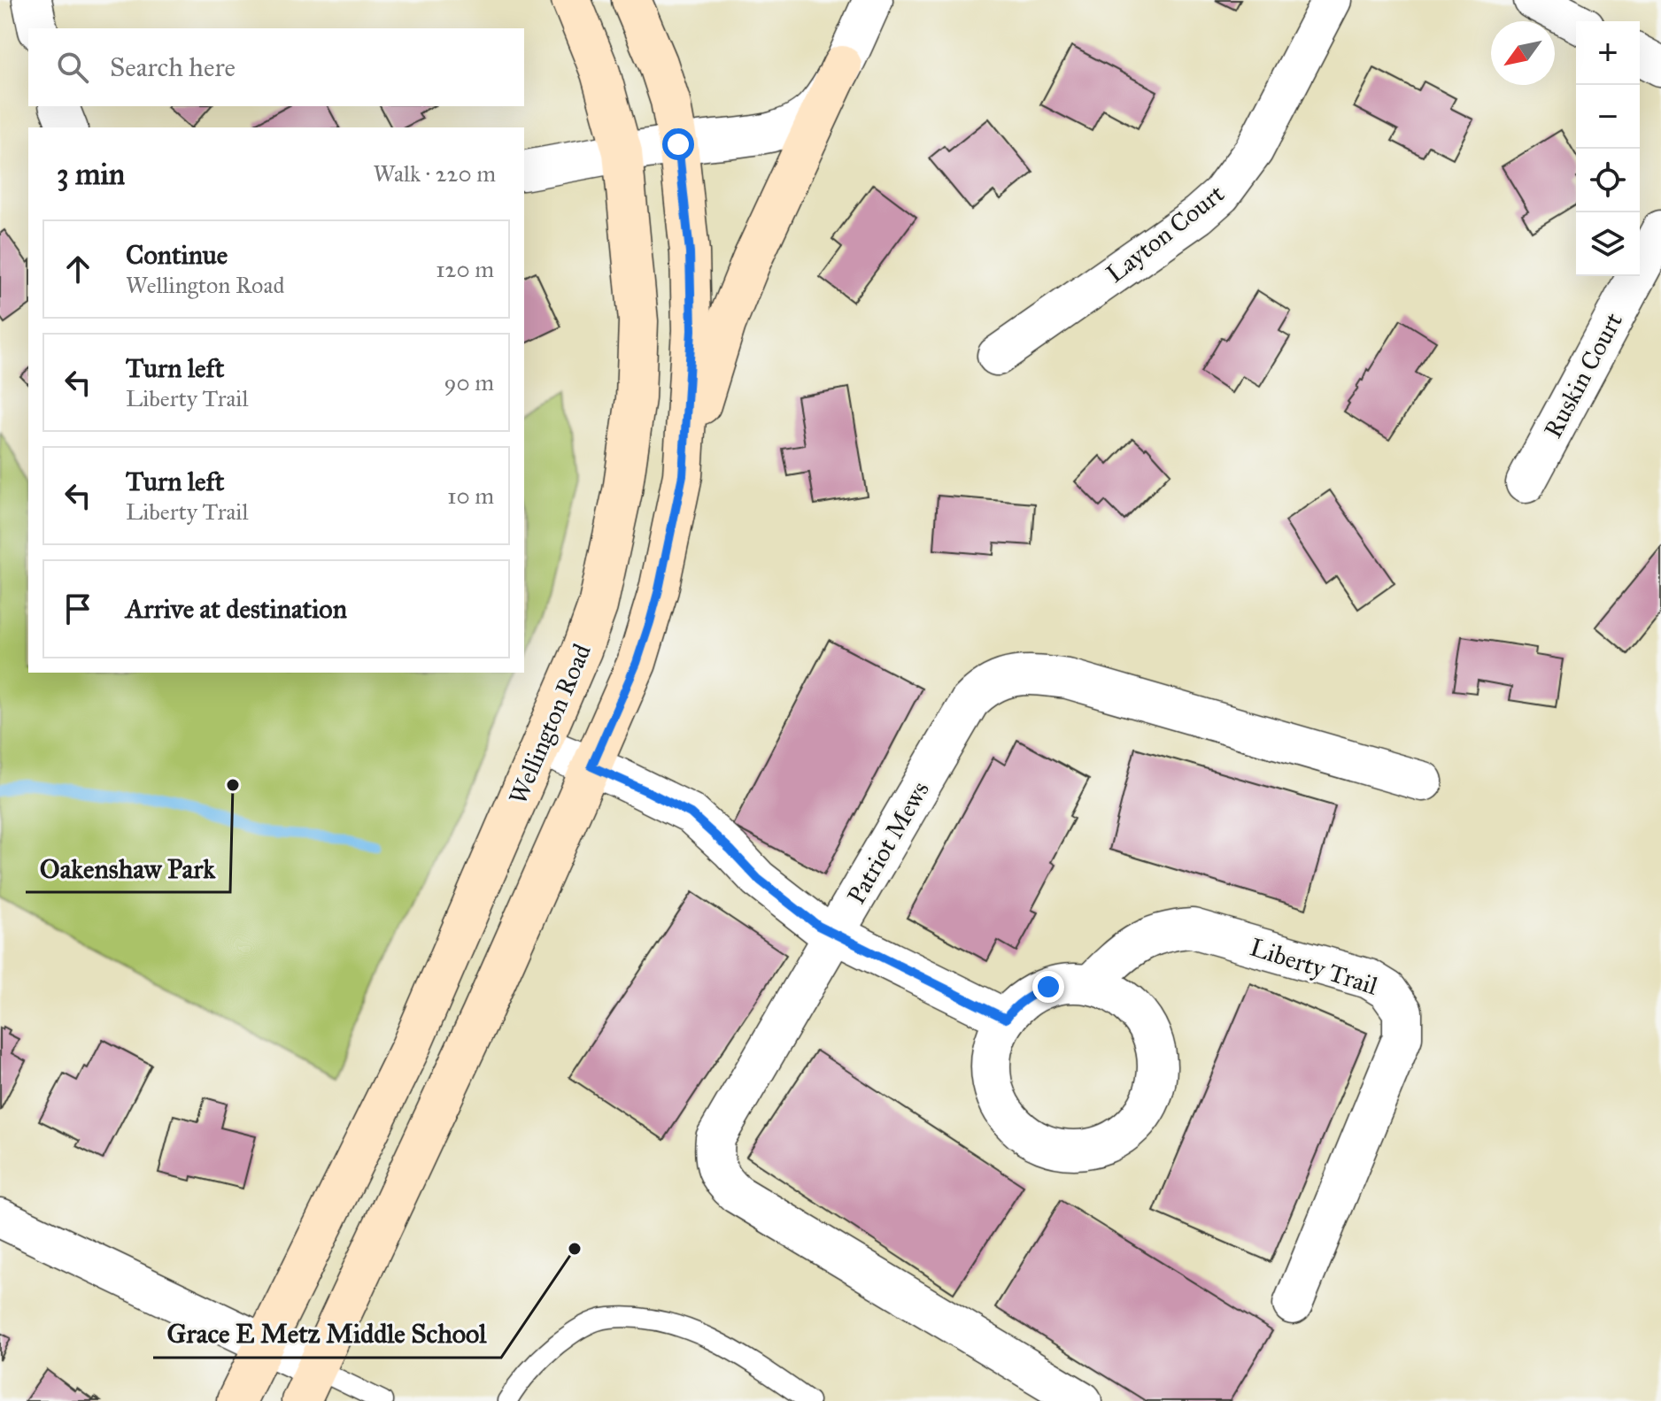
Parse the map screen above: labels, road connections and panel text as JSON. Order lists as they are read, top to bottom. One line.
{"streets":{"main road":["Wellington Road"],"street":["Layton Court","Ruskin Court","Patriot Mews","Liberty Trail"]},"places":["Oakenshaw Park","Grace E Metz Middle School"],"north":"bottom left","page":{"map_buttons":["+","−"],"search":"Search here","heading":["3 min","Walk · 220 m"],"list":[["Continue","Wellington Road","120 m"],["Turn left","Liberty Trail","90 m"],["Turn left","Liberty Trail","10 m"],"Arrive at destination"]}}
